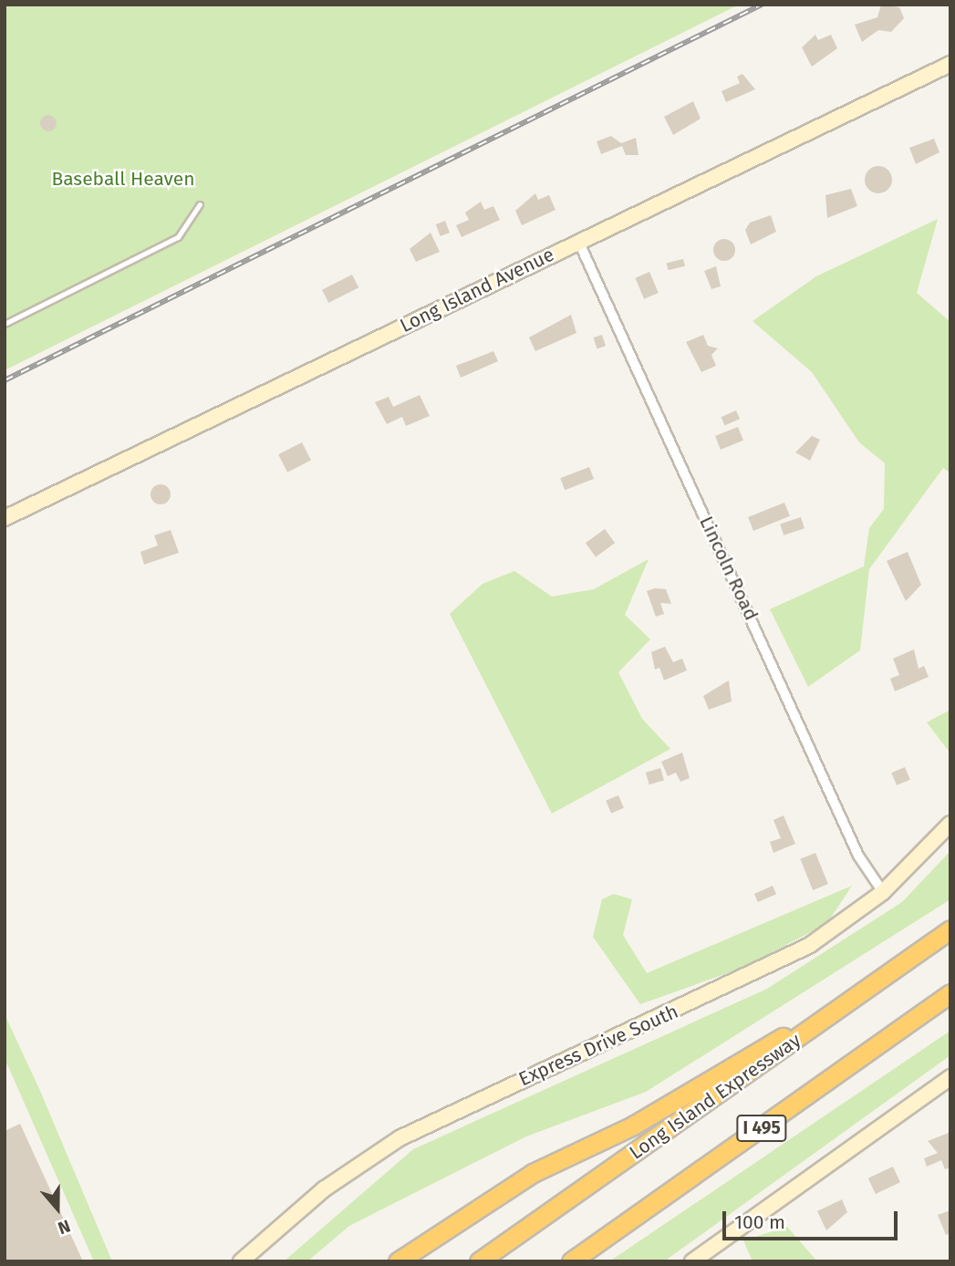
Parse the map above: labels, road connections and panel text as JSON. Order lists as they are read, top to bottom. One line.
{"streets":{"highway":["Long Island Expressway","I 495"],"main road":["Long Island Avenue","Express Drive South"],"street":["Lincoln Road"]},"crossings":[["Long Island Avenue","Lincoln Road"],["Lincoln Road","Express Drive South"]],"parks":["Baseball Heaven"],"scale_bar":"100 m","north":"bottom"}
